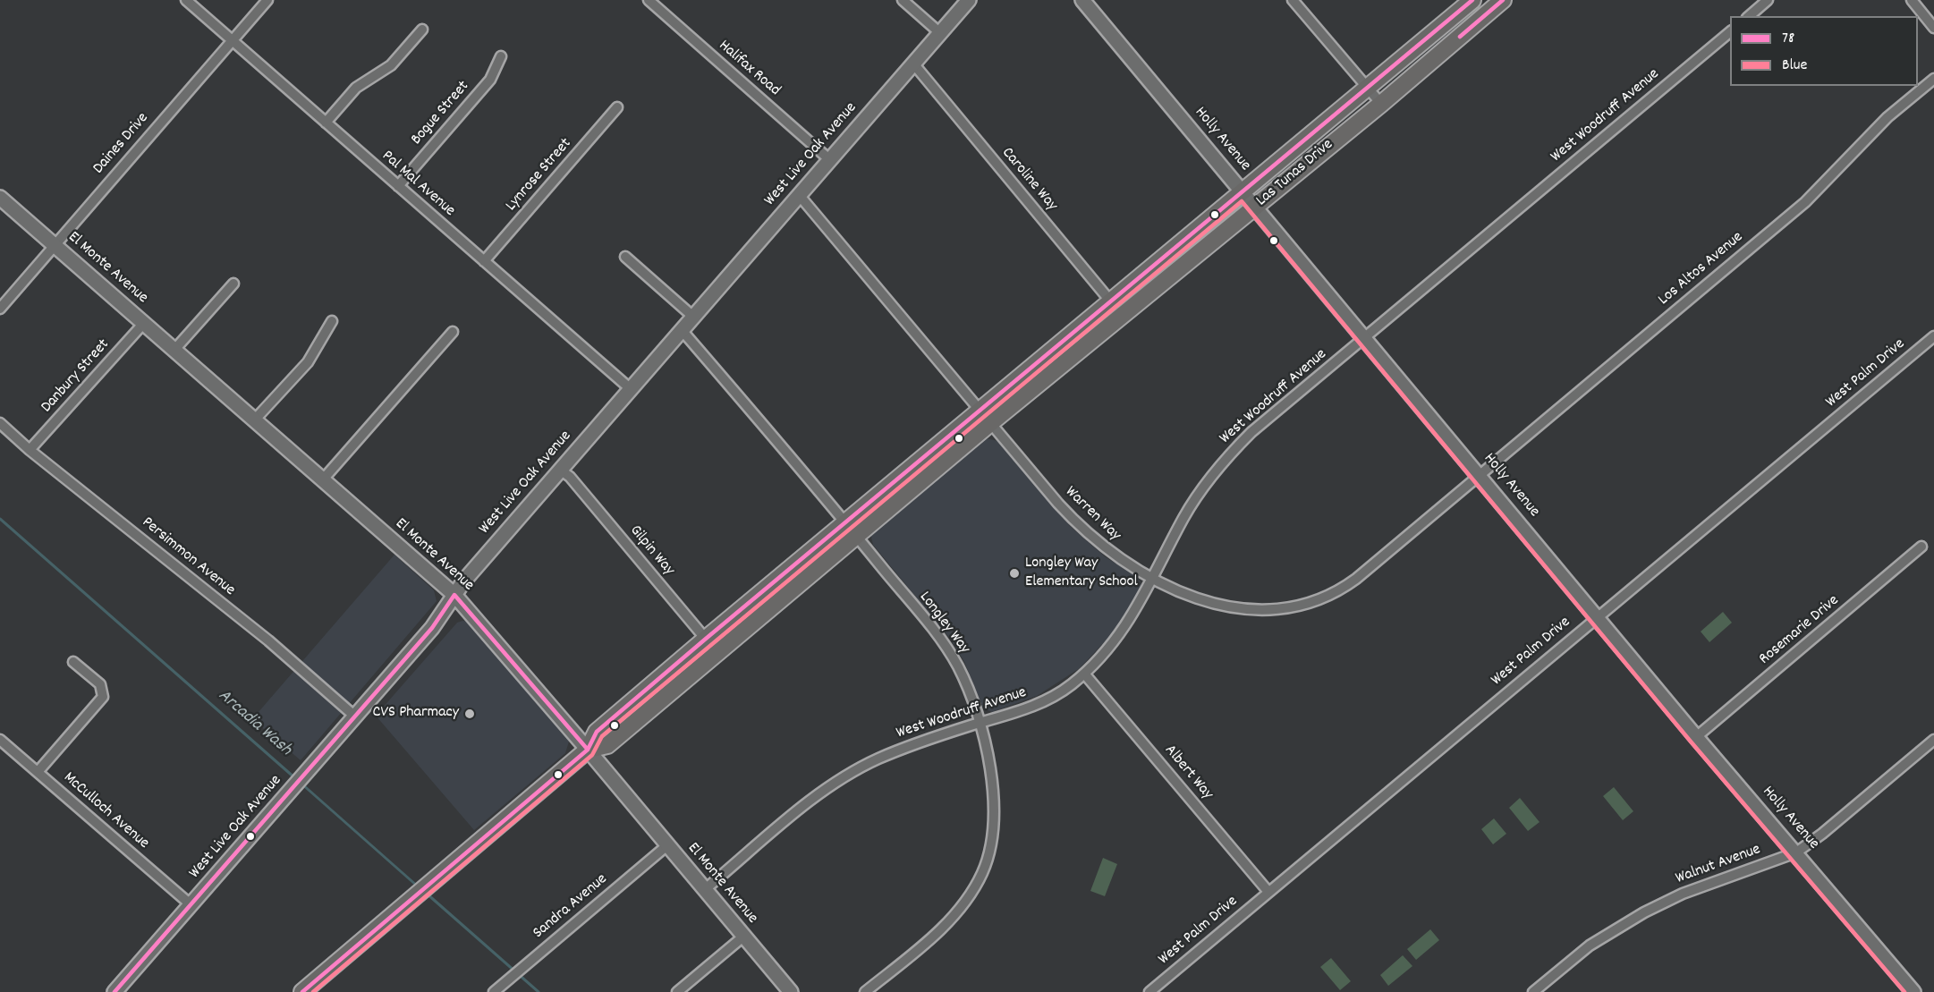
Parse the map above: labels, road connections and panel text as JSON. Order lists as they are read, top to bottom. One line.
{"streets":{"main road":["Las Tunas Drive"],"street":["Halifax Road","Bogue Street","West Woodruff Avenue","Holly Avenue","Daines Drive","West Live Oak Avenue","Lynrose Street","Caroline Way","Pal Mal Avenue","El Monte Avenue","Los Altos Avenue","West Palm Drive","Danbury Street","Warren Way","Gilpin Way","Persimmon Avenue","Longley Way","Rosemarie Drive","Albert Way","McCulloch Avenue","Walnut Avenue","Sandra Avenue"]},"crossings":[["Halifax Road","West Live Oak Avenue"],["Bogue Street","Pal Mal Avenue"],["West Woodruff Avenue","Holly Avenue"],["West Woodruff Avenue","El Monte Avenue"],["West Woodruff Avenue","Warren Way"],["West Woodruff Avenue","Longley Way"],["West Woodruff Avenue","Albert Way"],["Holly Avenue","Las Tunas Drive"],["Holly Avenue","Los Altos Avenue"],["Holly Avenue","West Palm Drive"],["Holly Avenue","Warren Way"],["Holly Avenue","Rosemarie Drive"],["Holly Avenue","Walnut Avenue"],["Daines Drive","Pal Mal Avenue"],["Daines Drive","El Monte Avenue"],["West Live Oak Avenue","Caroline Way"],["West Live Oak Avenue","Pal Mal Avenue"],["West Live Oak Avenue","El Monte Avenue"],["West Live Oak Avenue","Warren Way"],["West Live Oak Avenue","Gilpin Way"],["West Live Oak Avenue","Persimmon Avenue"],["West Live Oak Avenue","Longley Way"],["West Live Oak Avenue","McCulloch Avenue"],["Las Tunas Drive","Caroline Way"],["Las Tunas Drive","El Monte Avenue"],["Las Tunas Drive","Warren Way"],["Las Tunas Drive","Gilpin Way"],["Las Tunas Drive","Longley Way"],["Lynrose Street","Pal Mal Avenue"],["El Monte Avenue","Danbury Street"],["El Monte Avenue","Sandra Avenue"],["Los Altos Avenue","Warren Way"],["West Palm Drive","Albert Way"],["Danbury Street","Persimmon Avenue"]],"water":["Arcadia Wash"],"places":["Longley Way Elementary School","CVS Pharmacy"],"lines":["transit line 78","transit line Blue"],"legend":["78","Blue"]}
